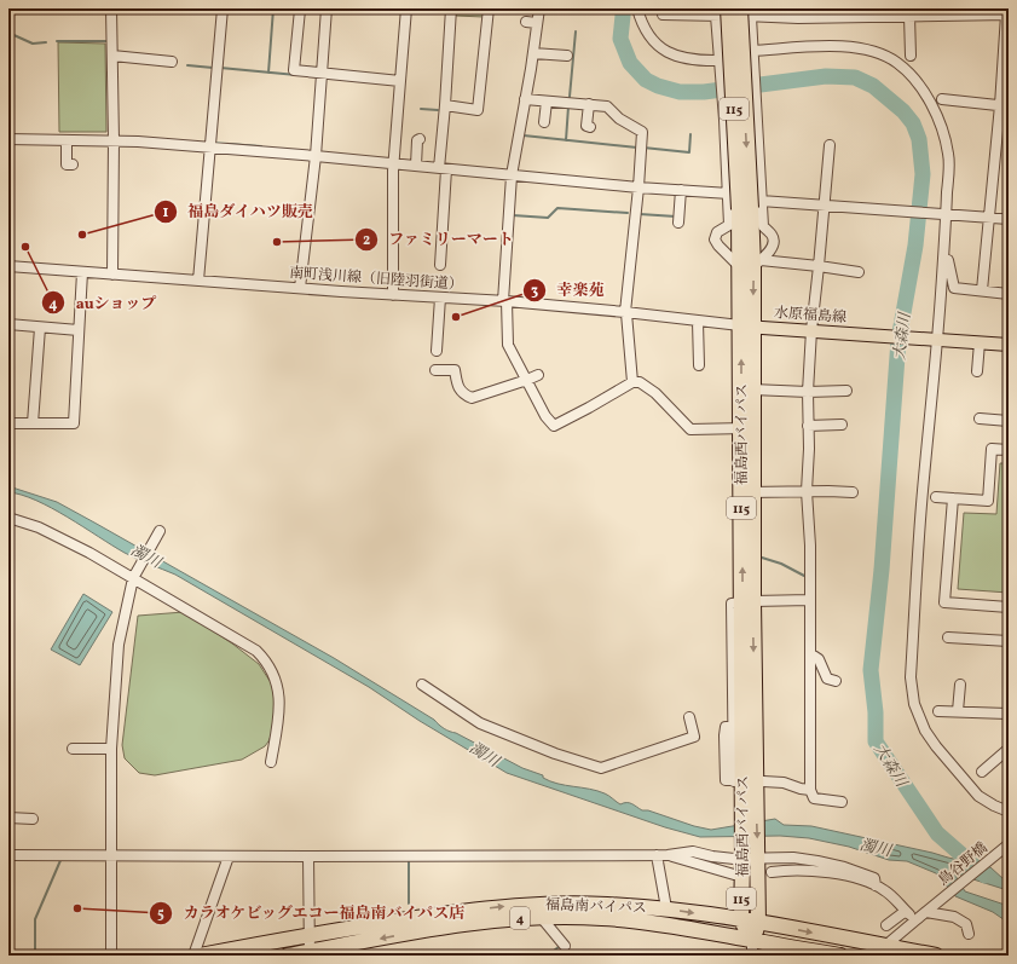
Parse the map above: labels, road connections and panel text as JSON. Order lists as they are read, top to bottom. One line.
{"streets":{"highway":["115","福島西バイパス","福島南バイパス","4"],"main road":["水原福島線"],"street":["南町浅川線（旧陸羽街道）","鳥谷野橋"]},"crossings":[["南町浅川線（旧陸羽街道）","水原福島線"],["南町浅川線（旧陸羽街道）","福島西バイパス"],["水原福島線","福島西バイパス"],["福島西バイパス","福島南バイパス"],["鳥谷野橋","福島南バイパス"]],"water":["大森川","濁川"],"places":["福島ダイハツ販売","ファミリーマート","auショップ","幸楽苑","カラオケビッグエコー福島南バイパス店"]}
